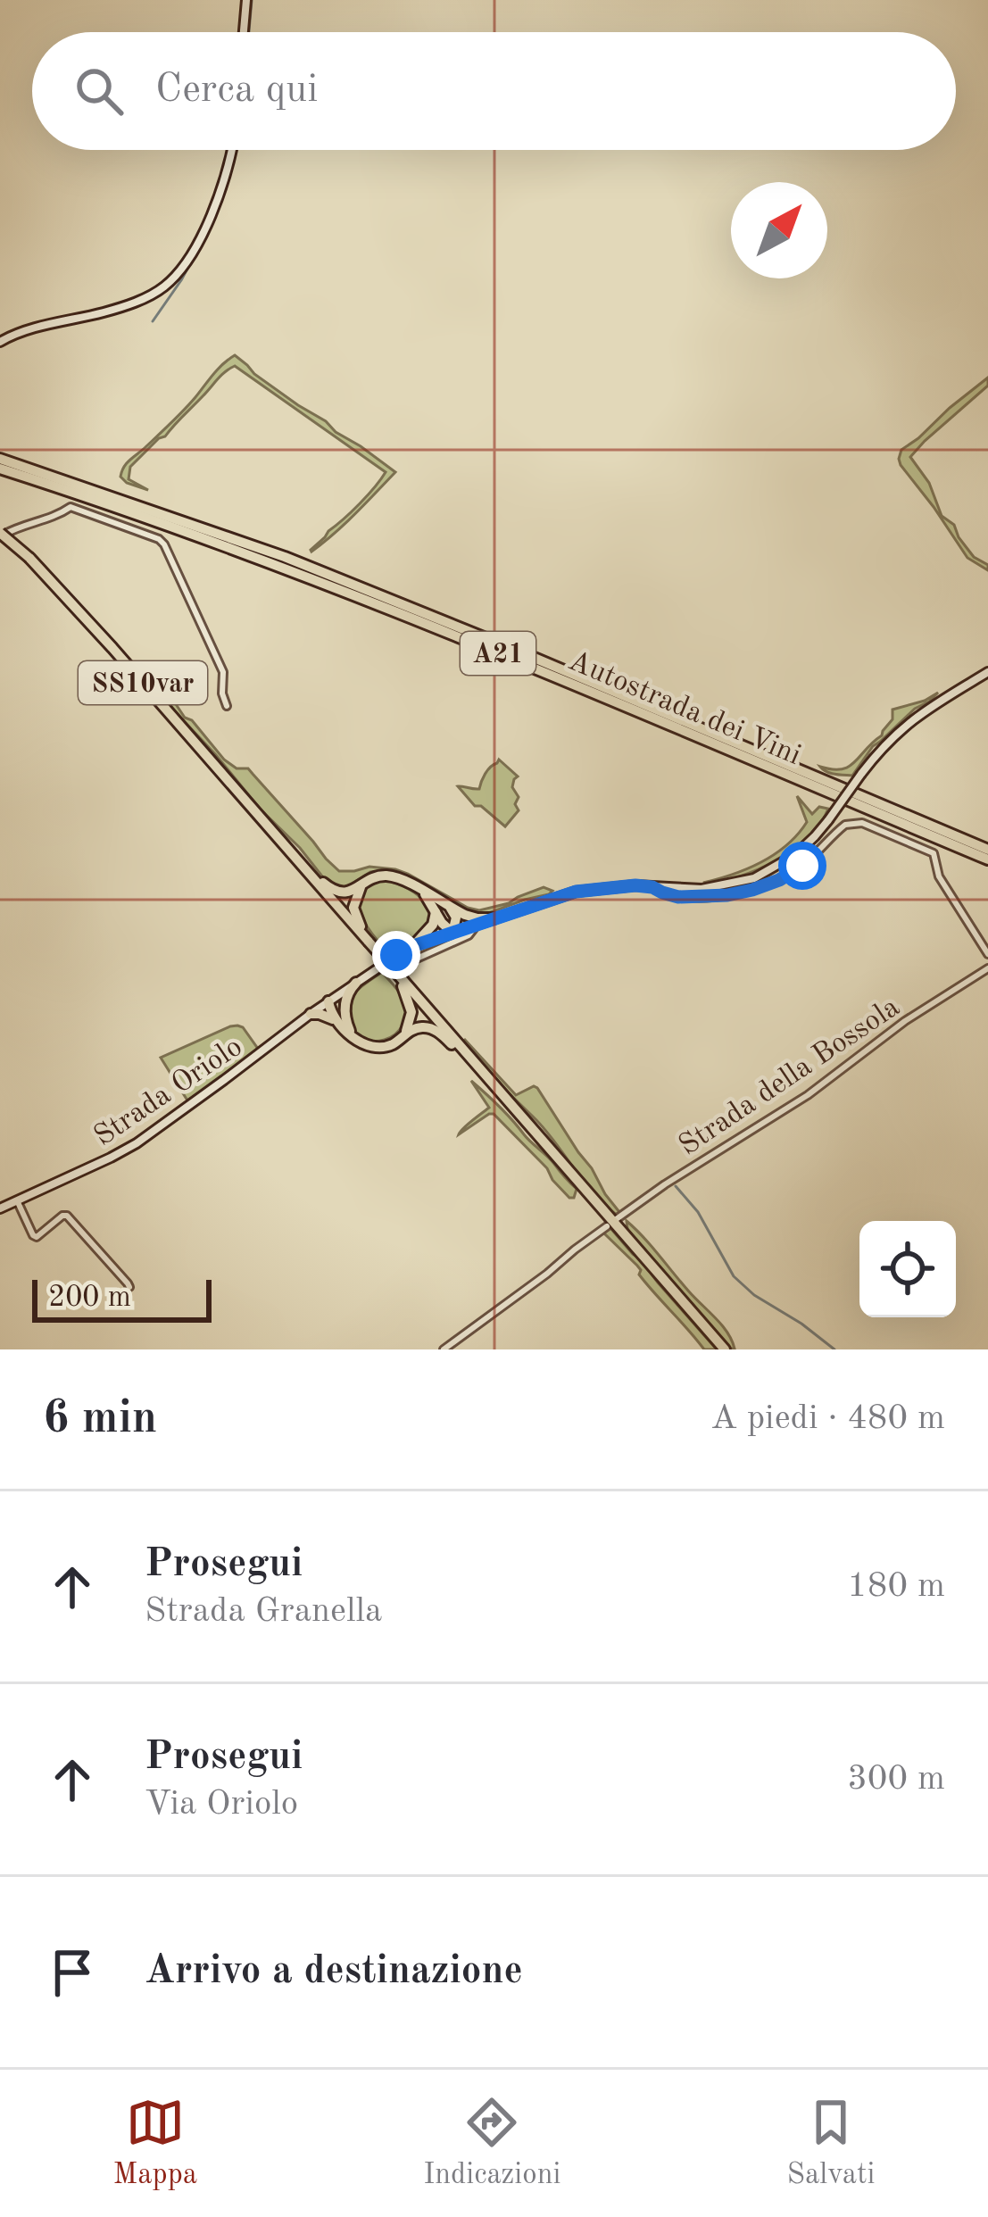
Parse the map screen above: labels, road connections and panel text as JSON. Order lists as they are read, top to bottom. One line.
{"streets":{"highway":["A21","SS10var","Autostrada dei Vini"],"street":["Strada della Bossola","Strada Oriolo"]},"scale_bar":"200 m","north":"top right","page":{"search":"Cerca qui","scale":"200 m","heading":["6 min","A piedi · 480 m"],"list":[["Prosegui","Strada Granella","180 m"],["Prosegui","Via Oriolo","300 m"],"Arrivo a destinazione"],"nav":["Mappa","Indicazioni","Salvati"]}}
